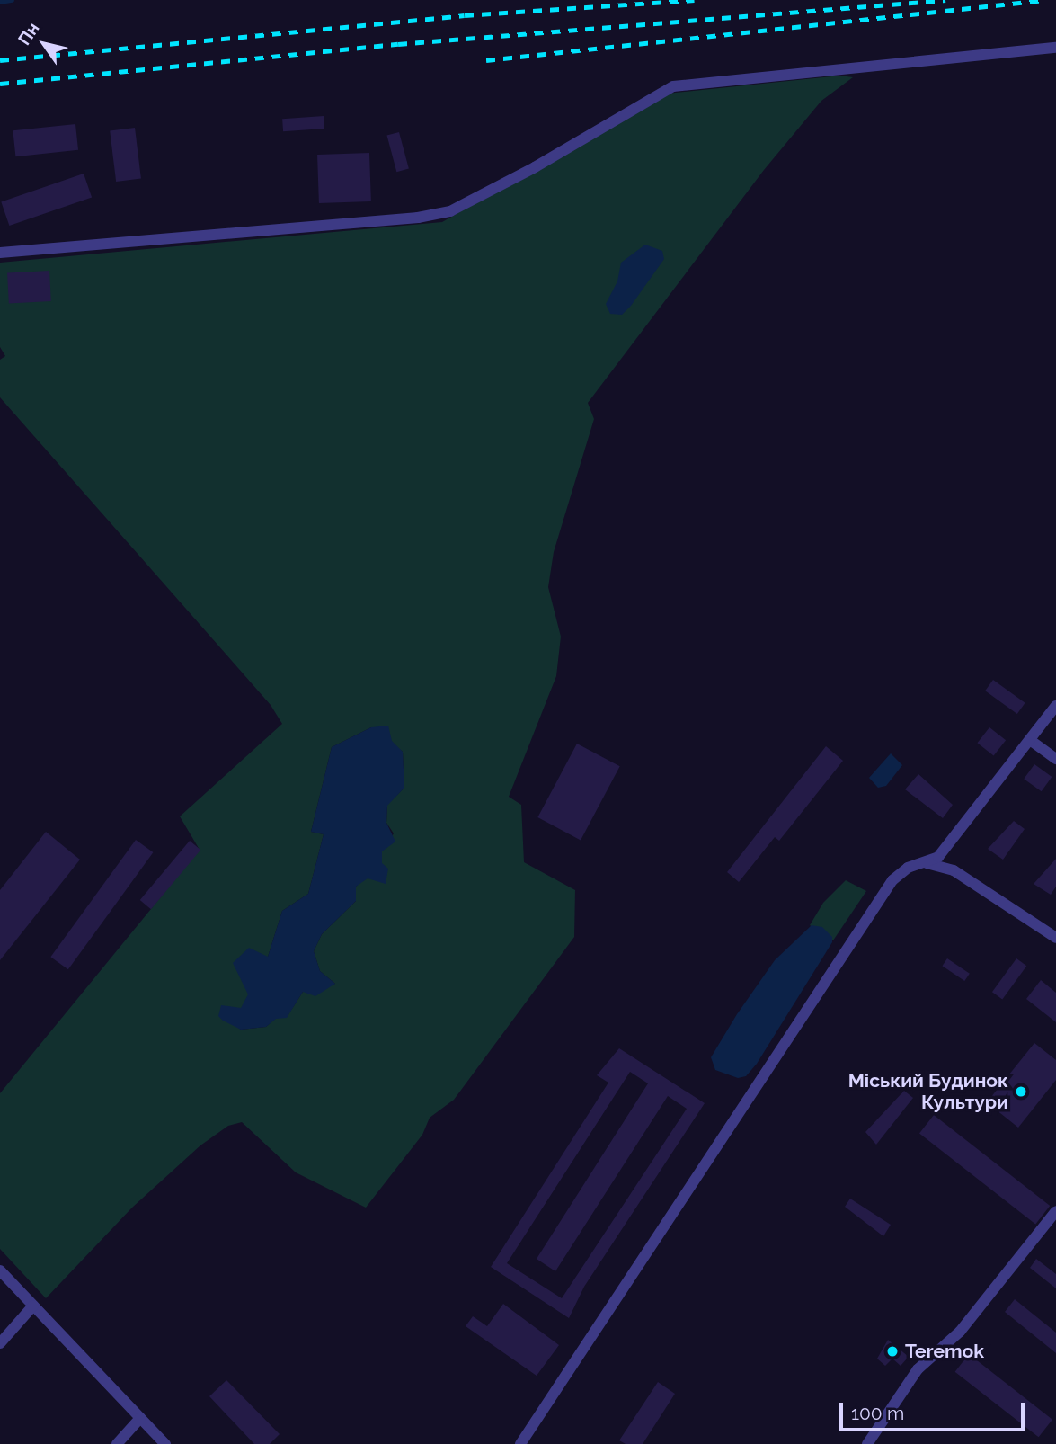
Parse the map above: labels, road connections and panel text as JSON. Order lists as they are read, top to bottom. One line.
{"places":["Міський Будинок Культури","Teremok"],"scale_bar":"100 m","north":"top left"}
